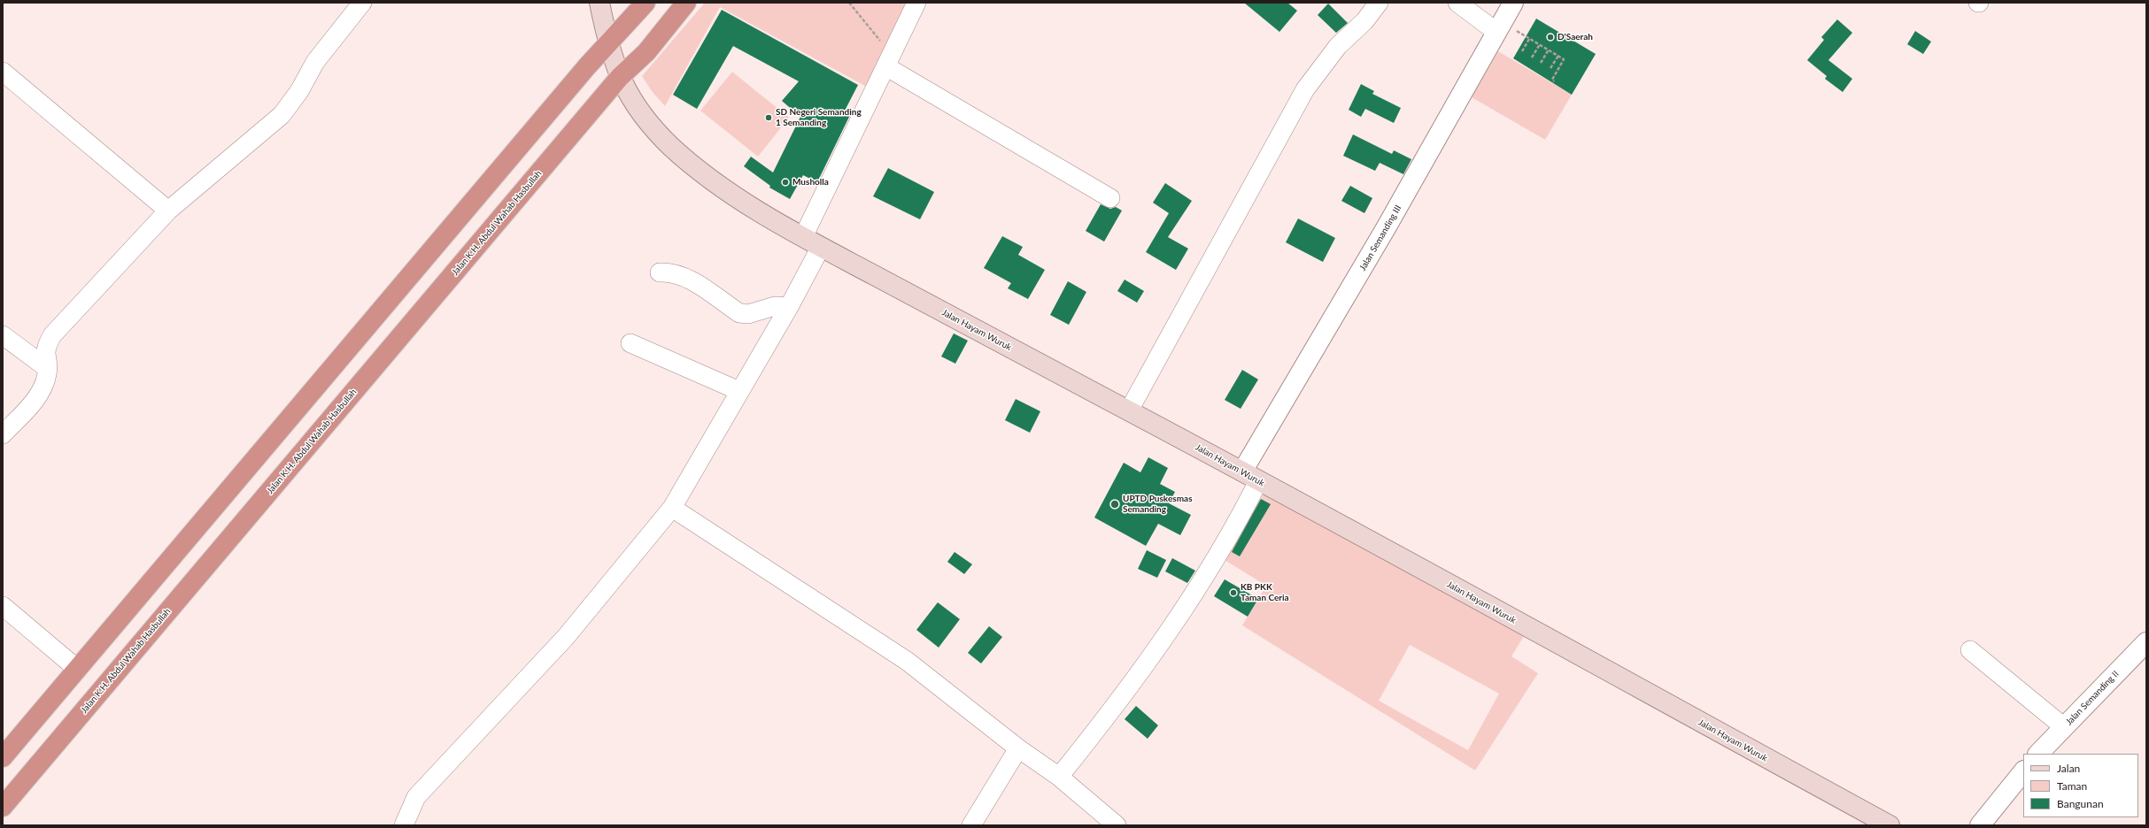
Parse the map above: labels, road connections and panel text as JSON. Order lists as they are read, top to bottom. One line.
{"streets":{"highway":["Jalan K.H. Abdul Wahab Hasbullah"],"main road":["Jalan Hayam Wuruk"],"street":["Jalan Semanding III","Jalan Semanding II"]},"crossings":[["Jalan K.H. Abdul Wahab Hasbullah","Jalan Hayam Wuruk"],["Jalan Semanding III","Jalan Hayam Wuruk"]],"places":["D'Saerah","SD Negeri Semanding 1 Semanding","Musholla","UPTD Puskesmas Semanding","KB PKK Taman Ceria"],"legend":["Jalan","Taman","Bangunan"]}
